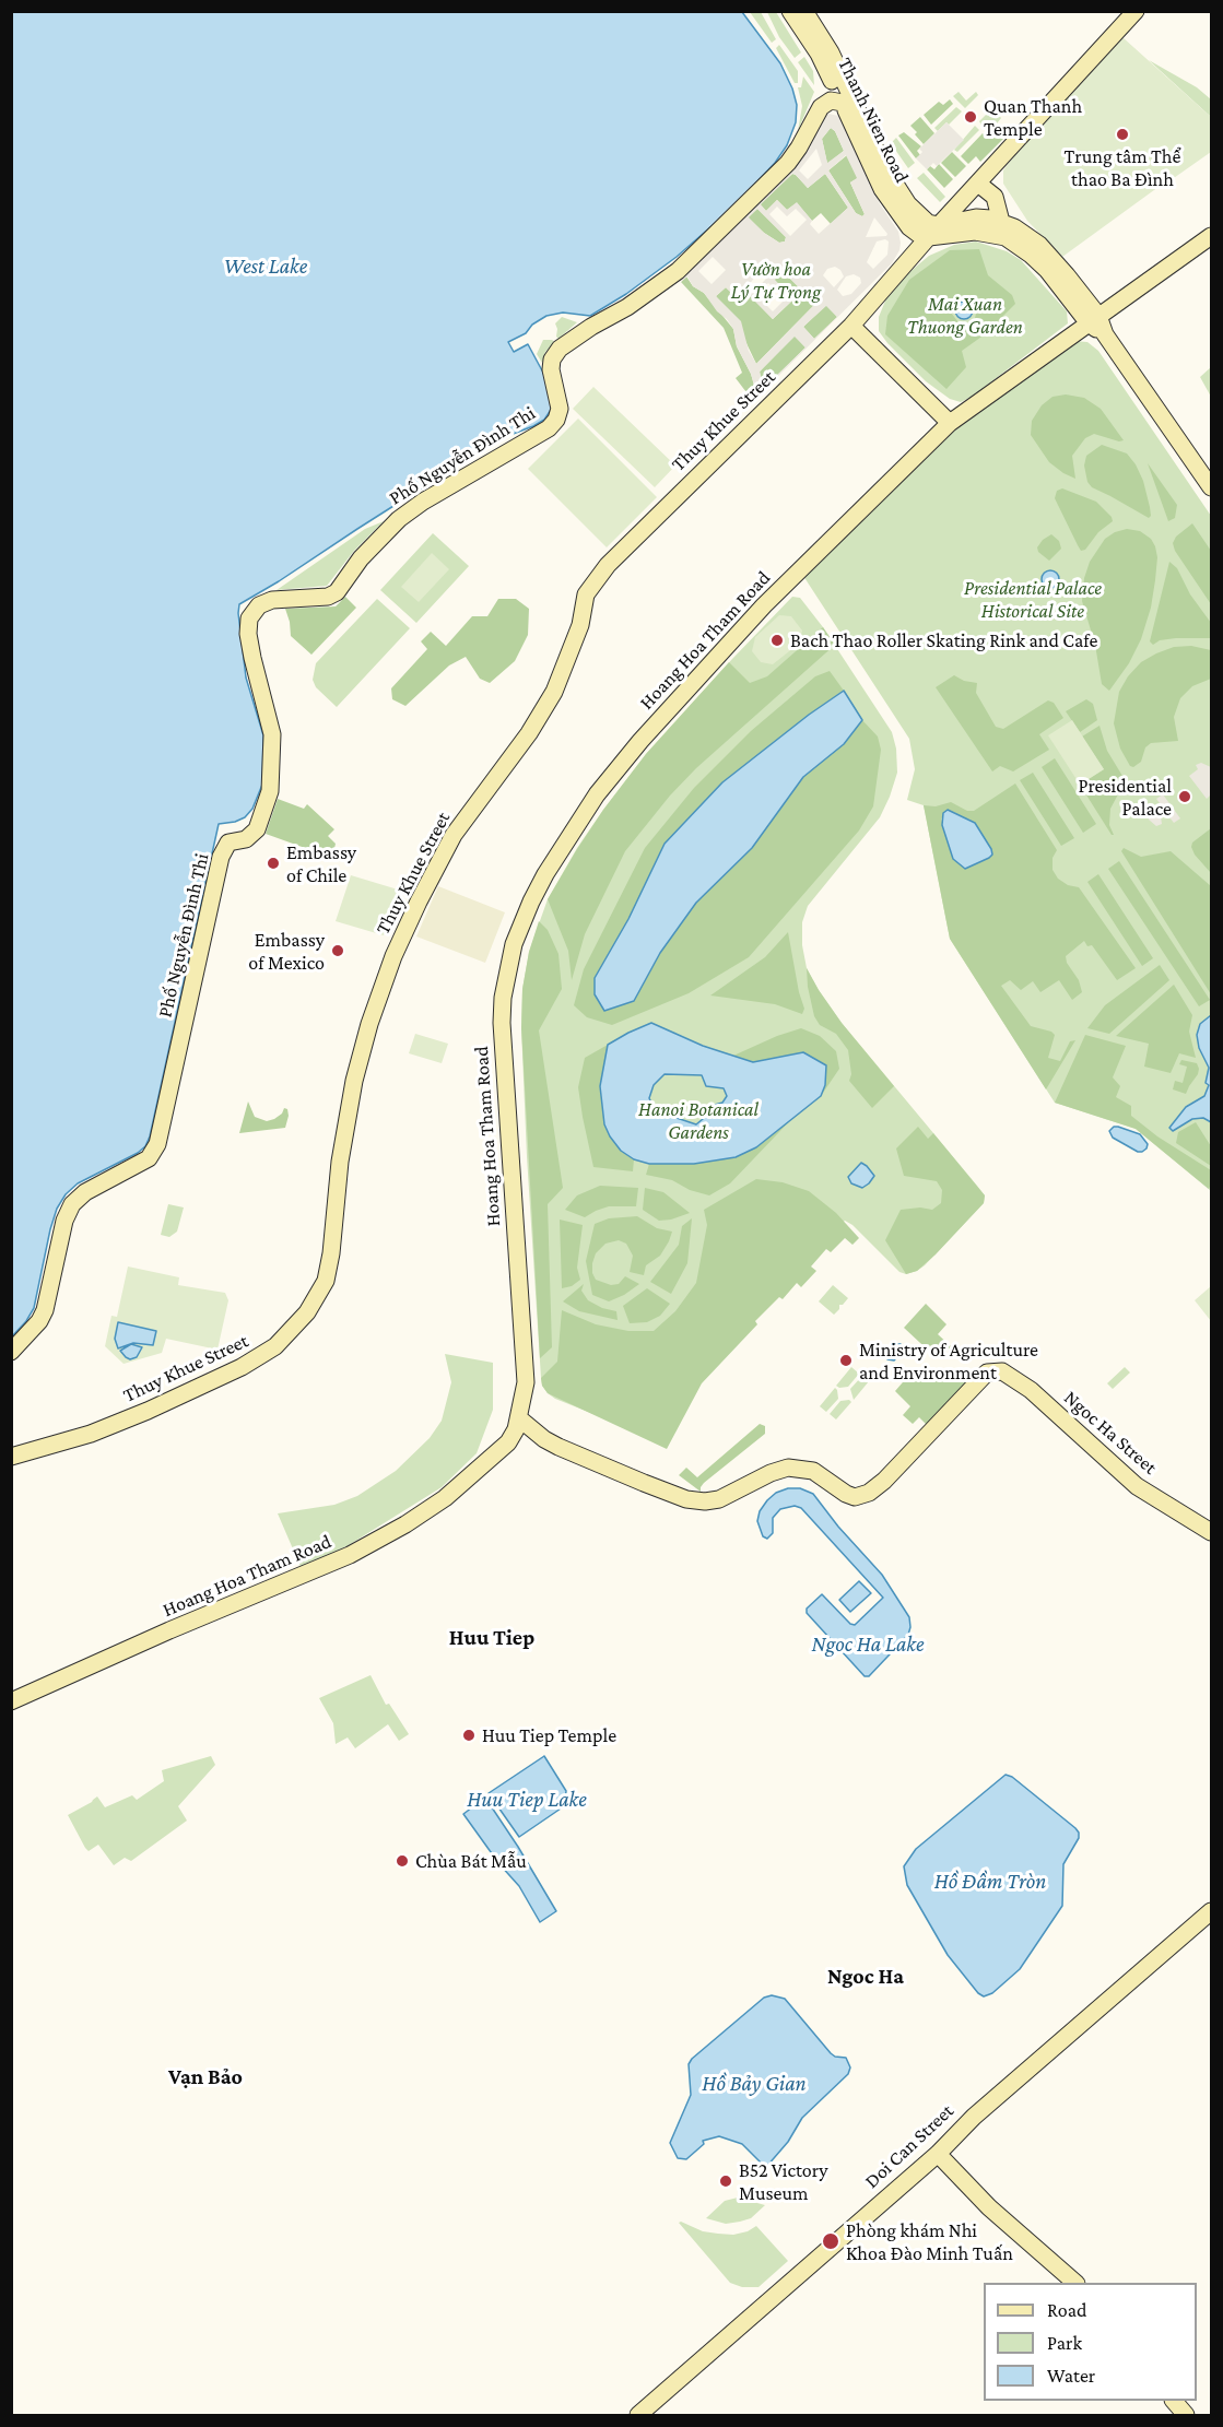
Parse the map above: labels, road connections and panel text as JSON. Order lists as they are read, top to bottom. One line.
{"streets":{"main road":["Thanh Nien Road","Thuy Khue Street","Phố Nguyễn Đình Thi","Hoang Hoa Tham Road","Ngoc Ha Street","Doi Can Street"]},"crossings":[["Thanh Nien Road","Thuy Khue Street"],["Thanh Nien Road","Phố Nguyễn Đình Thi"],["Hoang Hoa Tham Road","Ngoc Ha Street"]],"districts":["Huu Tiep","Ngoc Ha","Vạn Bảo"],"water":["West Lake","Ngoc Ha Lake","Huu Tiep Lake","Hồ Đầm Tròn","Hồ Bảy Gian"],"parks":["Vườn hoa Lý Tự Trọng","Mai Xuan Thuong Garden","Presidential Palace Historical Site","Hanoi Botanical Gardens"],"places":["Quan Thanh Temple","Trung tâm Thể thao Ba Đình","Bach Thao Roller Skating Rink and Cafe","Presidential Palace","Embassy of Chile","Embassy of Mexico","Ministry of Agriculture and Environment","Huu Tiep Temple","Chùa Bát Mẫu","B52 Victory Museum","Phòng khám Nhi Khoa Đào Minh Tuấn"],"legend":["Road","Park","Water"]}
